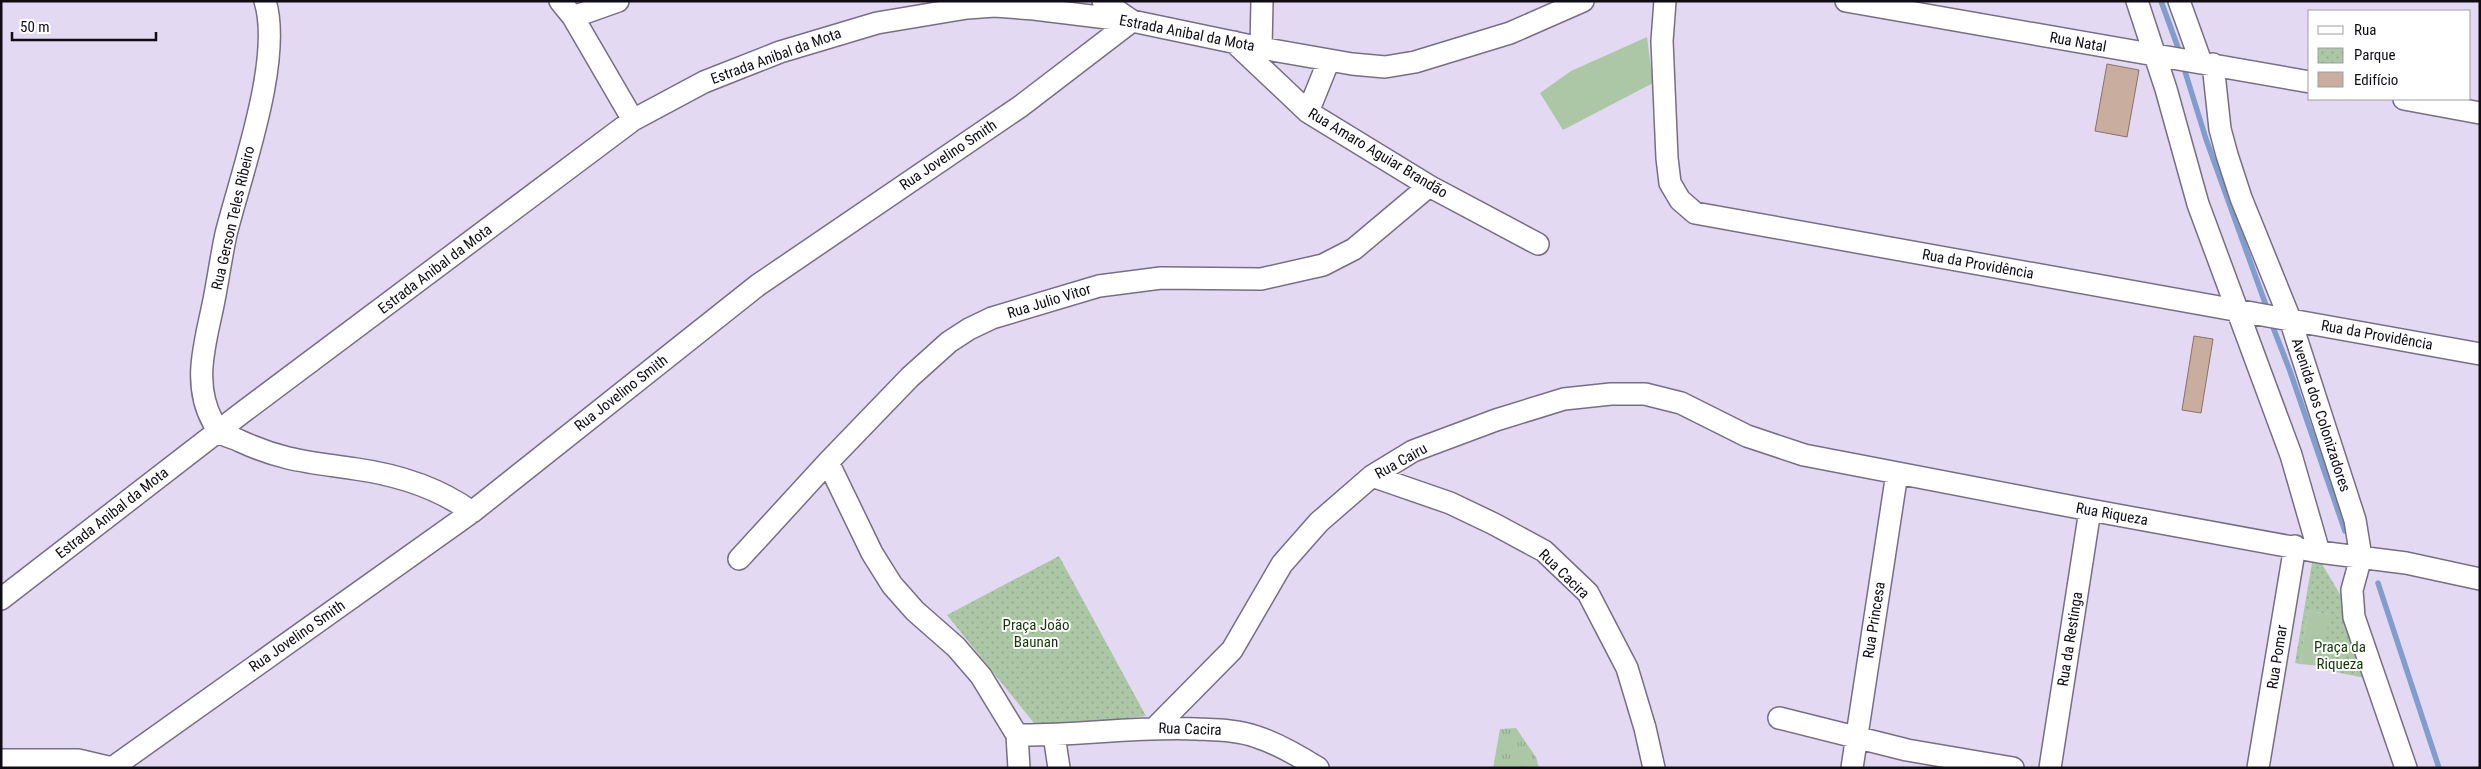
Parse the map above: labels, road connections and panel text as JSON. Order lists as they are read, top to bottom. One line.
{"streets":{"street":["Estrada Anibal da Mota","Rua Natal","Rua Amaro Aguiar Brandão","Rua Jovelino Smith","Rua Gerson Teles Ribeiro","Rua da Providência","Rua Julio Vitor","Avenida dos Colonizadores","Rua Cairu","Rua Riqueza","Rua Cacira","Rua Princesa","Rua da Restinga","Rua Pomar"]},"crossings":[["Estrada Anibal da Mota","Rua Amaro Aguiar Brandão"],["Estrada Anibal da Mota","Rua Jovelino Smith"],["Estrada Anibal da Mota","Rua Gerson Teles Ribeiro"],["Rua Natal","Avenida dos Colonizadores"],["Rua Amaro Aguiar Brandão","Rua Julio Vitor"],["Rua da Providência","Avenida dos Colonizadores"],["Avenida dos Colonizadores","Rua Riqueza"],["Rua Cairu","Rua Riqueza"],["Rua Cairu","Rua Cacira"],["Rua Riqueza","Rua Princesa"],["Rua Riqueza","Rua da Restinga"],["Rua Riqueza","Rua Pomar"]],"parks":["Praça João Baunan","Praça da Riqueza"],"legend":["Rua","Parque","Edifício"],"scale_bar":"50 m"}
